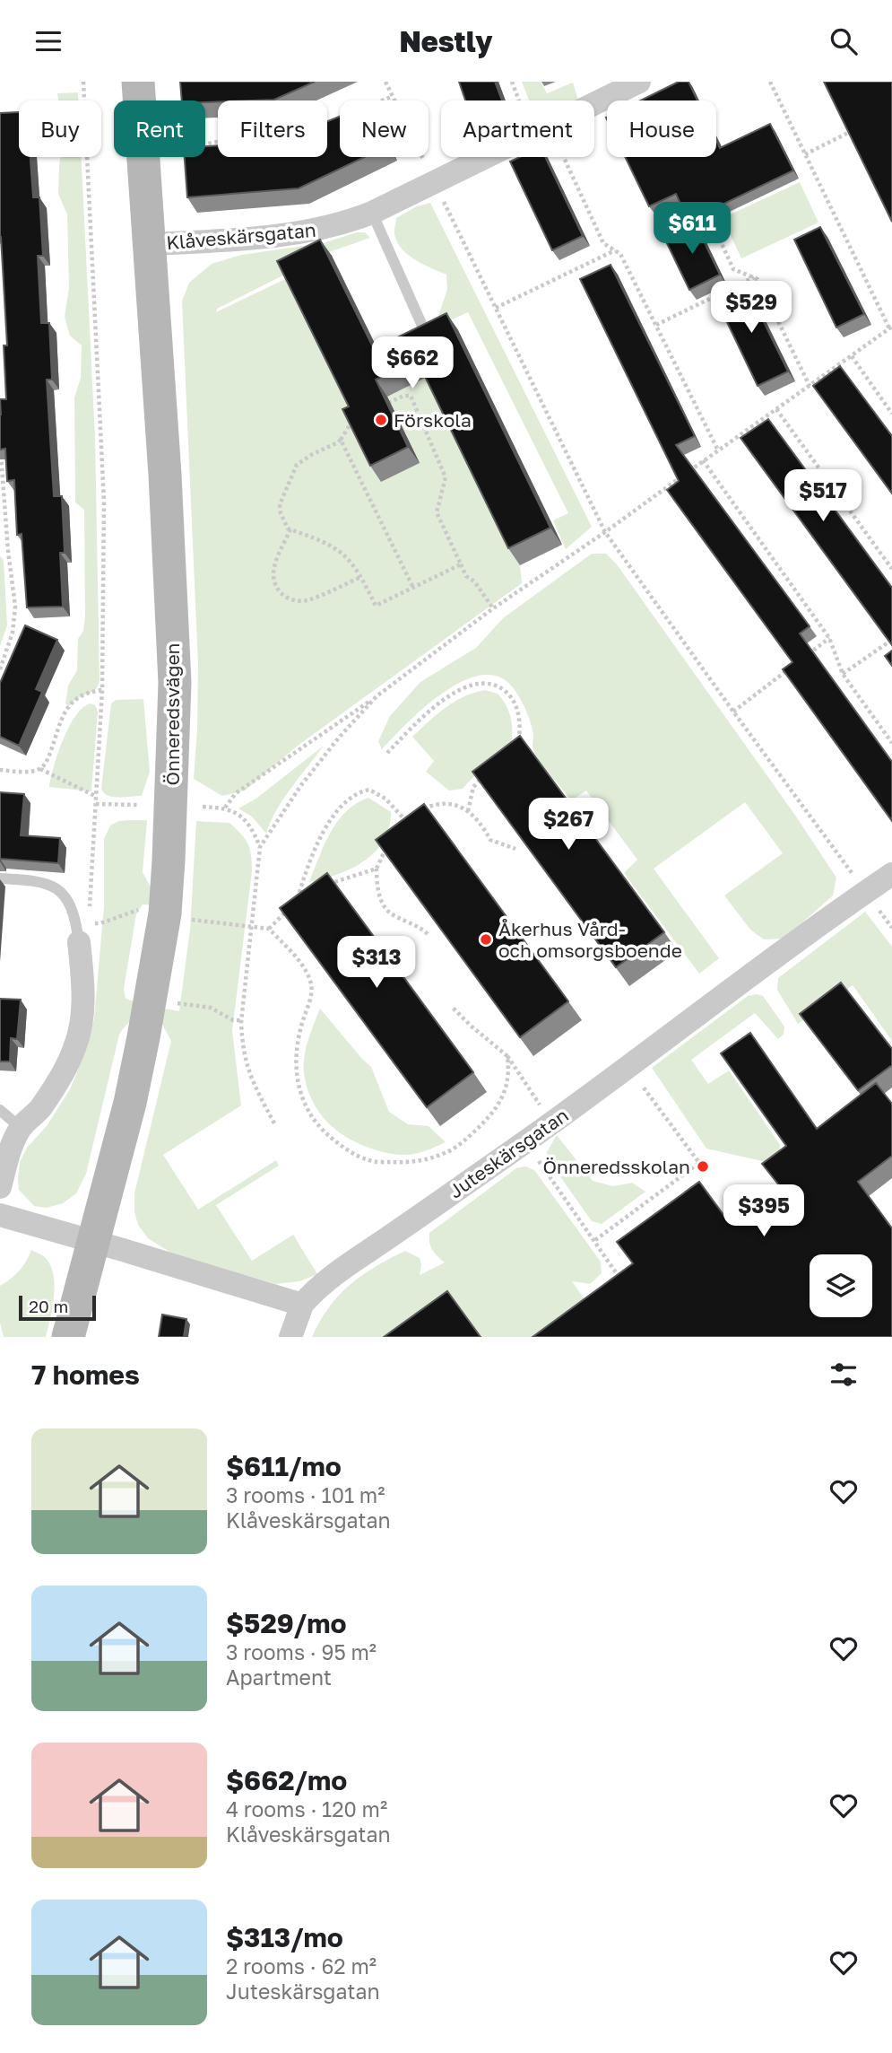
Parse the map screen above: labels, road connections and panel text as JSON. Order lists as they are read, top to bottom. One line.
{"streets":{"street":["Klåveskärsgatan","Önneredsvägen","Juteskärsgatan"]},"crossings":[["Klåveskärsgatan","Önneredsvägen"]],"places":["Förskola","Åkerhus Vård- och omsorgsboende","Önneredsskolan"],"scale_bar":"20 m","page":{"header":"Nestly","chip":["Buy","Rent","Filters","New","Apartment","House"],"price":["$611","$529","$662","$517","$267","$313","$395"],"scale":"20 m","heading":"7 homes","list":[{"name":"$611/mo","note":"3 rooms · 101 m² · Klåveskärsgatan"},{"name":"$529/mo","note":"3 rooms · 95 m² · Apartment"},{"name":"$662/mo","note":"4 rooms · 120 m² · Klåveskärsgatan"},{"name":"$313/mo","note":"2 rooms · 62 m² · Juteskärsgatan"}]}}
